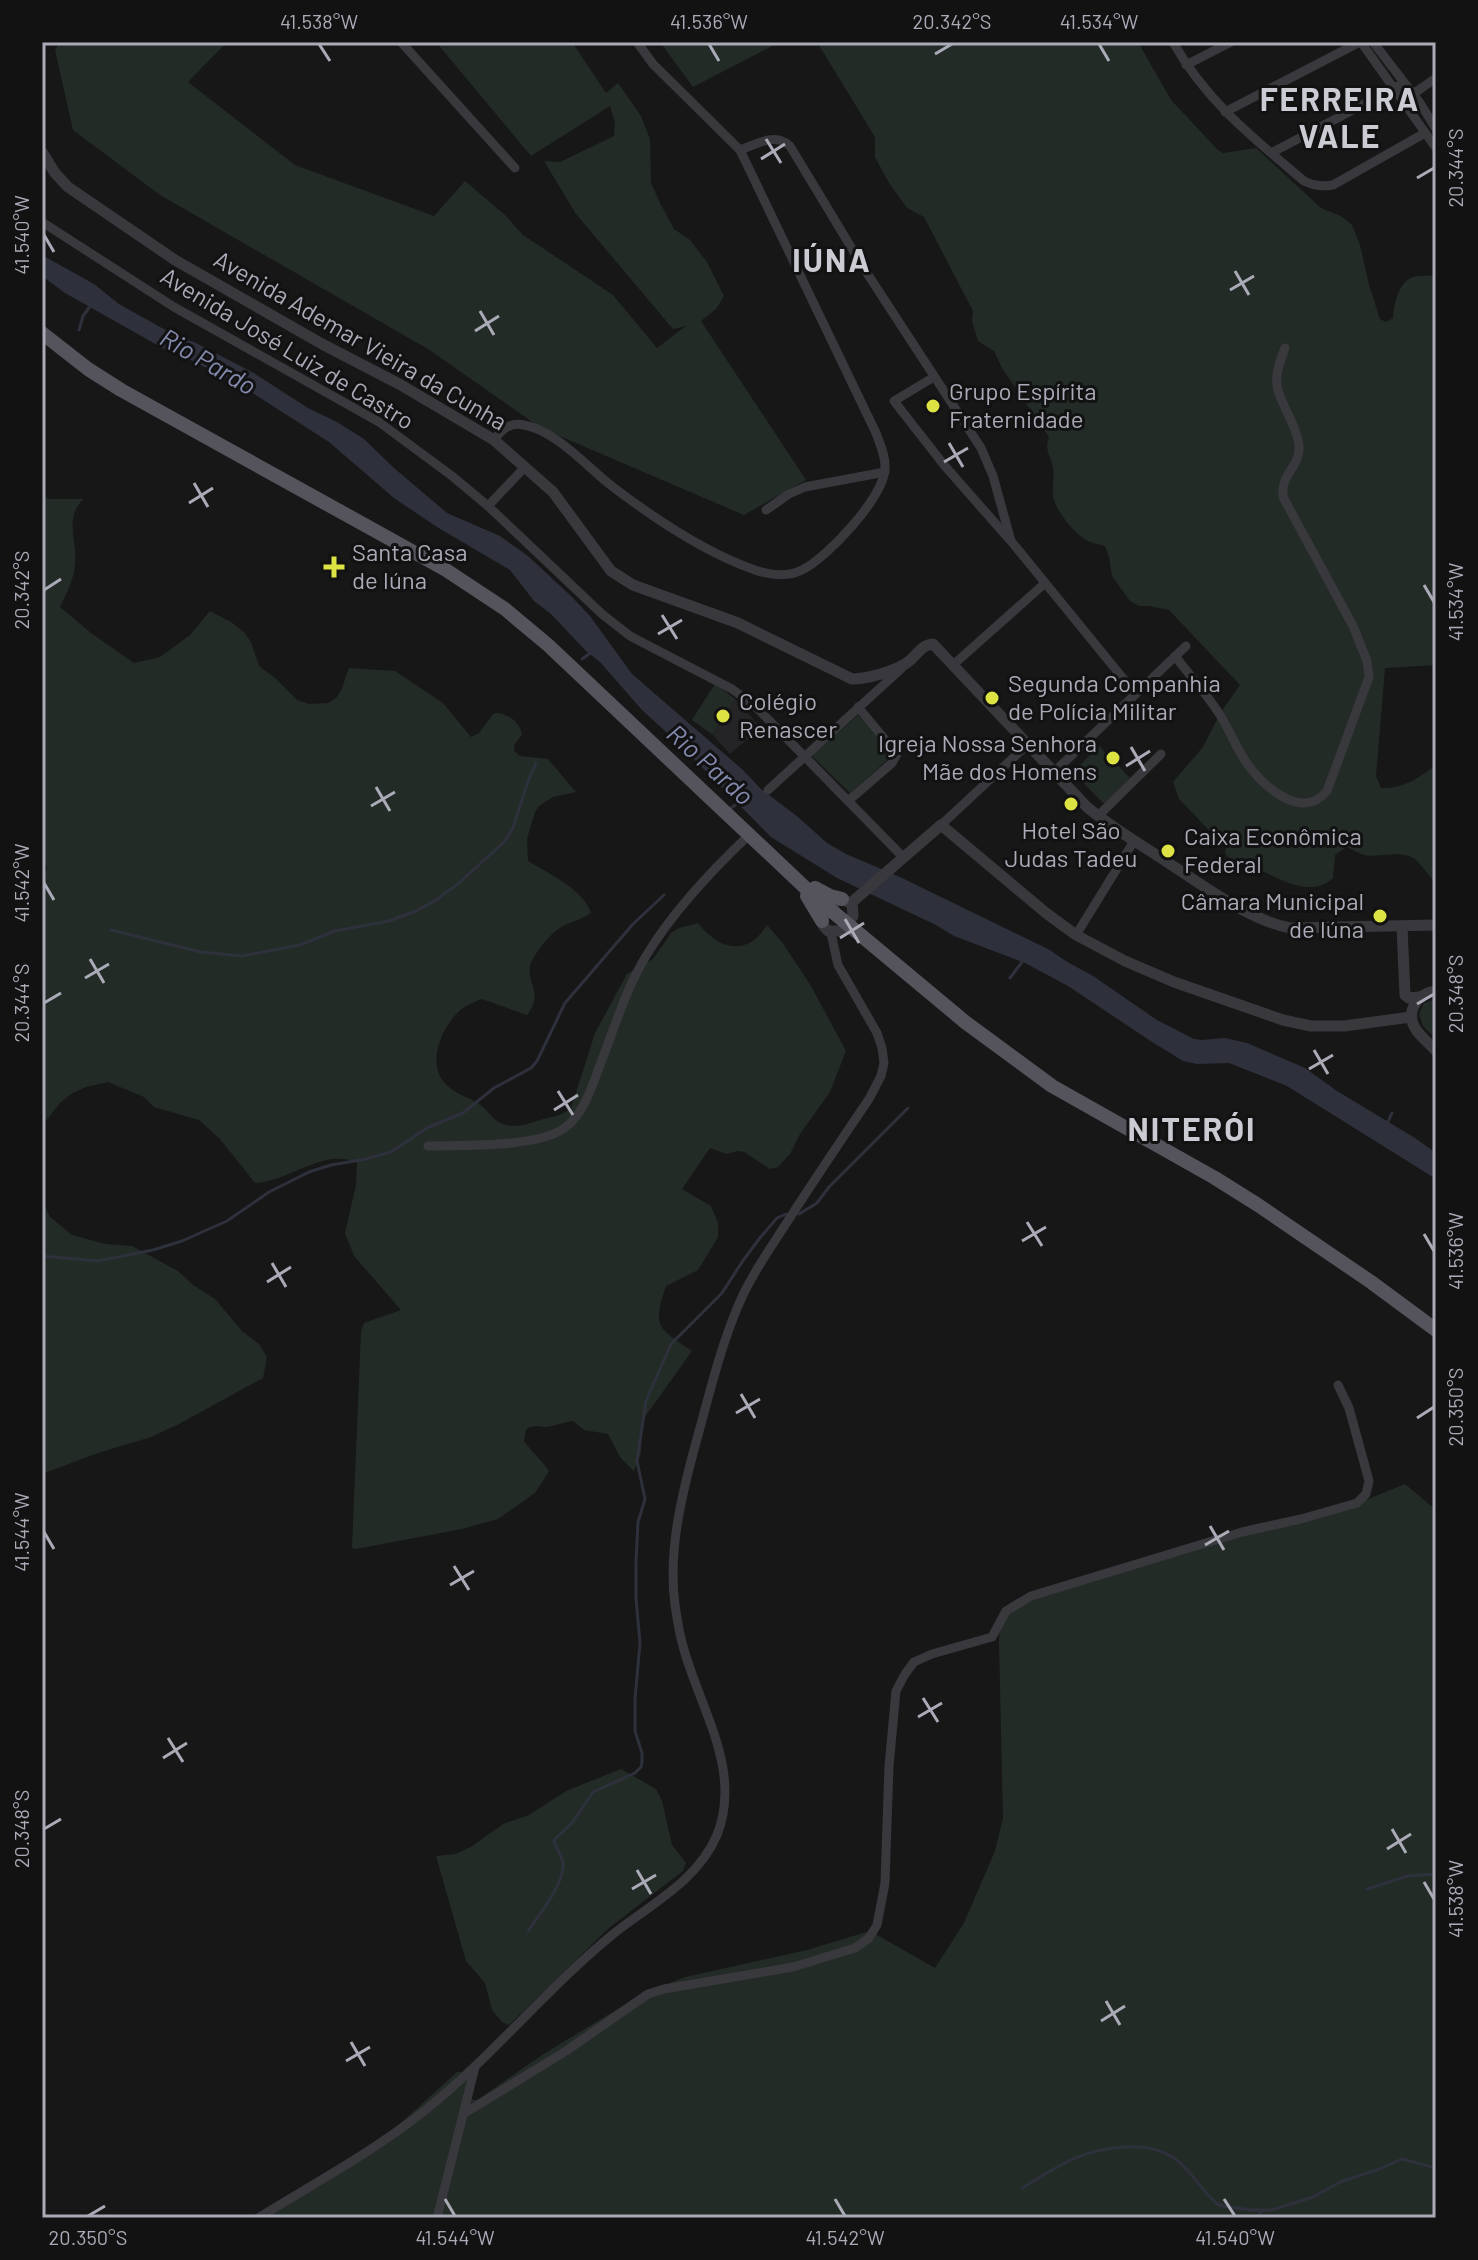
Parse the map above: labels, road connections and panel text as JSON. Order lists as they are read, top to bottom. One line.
{"streets":{"street":["Avenida Ademar Vieira da Cunha","Avenida José Luiz de Castro"]},"districts":["FERREIRA VALE","IÚNA","NITERÓI"],"water":["Rio Pardo"],"places":{"other":["Grupo Espírita Fraternidade","Segunda Companhia de Polícia Militar","Colégio Renascer","Igreja Nossa Senhora Mãe dos Homens","Hotel São Judas Tadeu","Caixa Econômica Federal","Câmara Municipal de Iúna"],"health":["Santa Casa de Iúna"]},"coordinates":["41.538°W","41.536°W","20.342°S","41.534°W","20.344°S","41.540°W","41.542°W","20.348°S","20.350°S","41.544°W"]}
